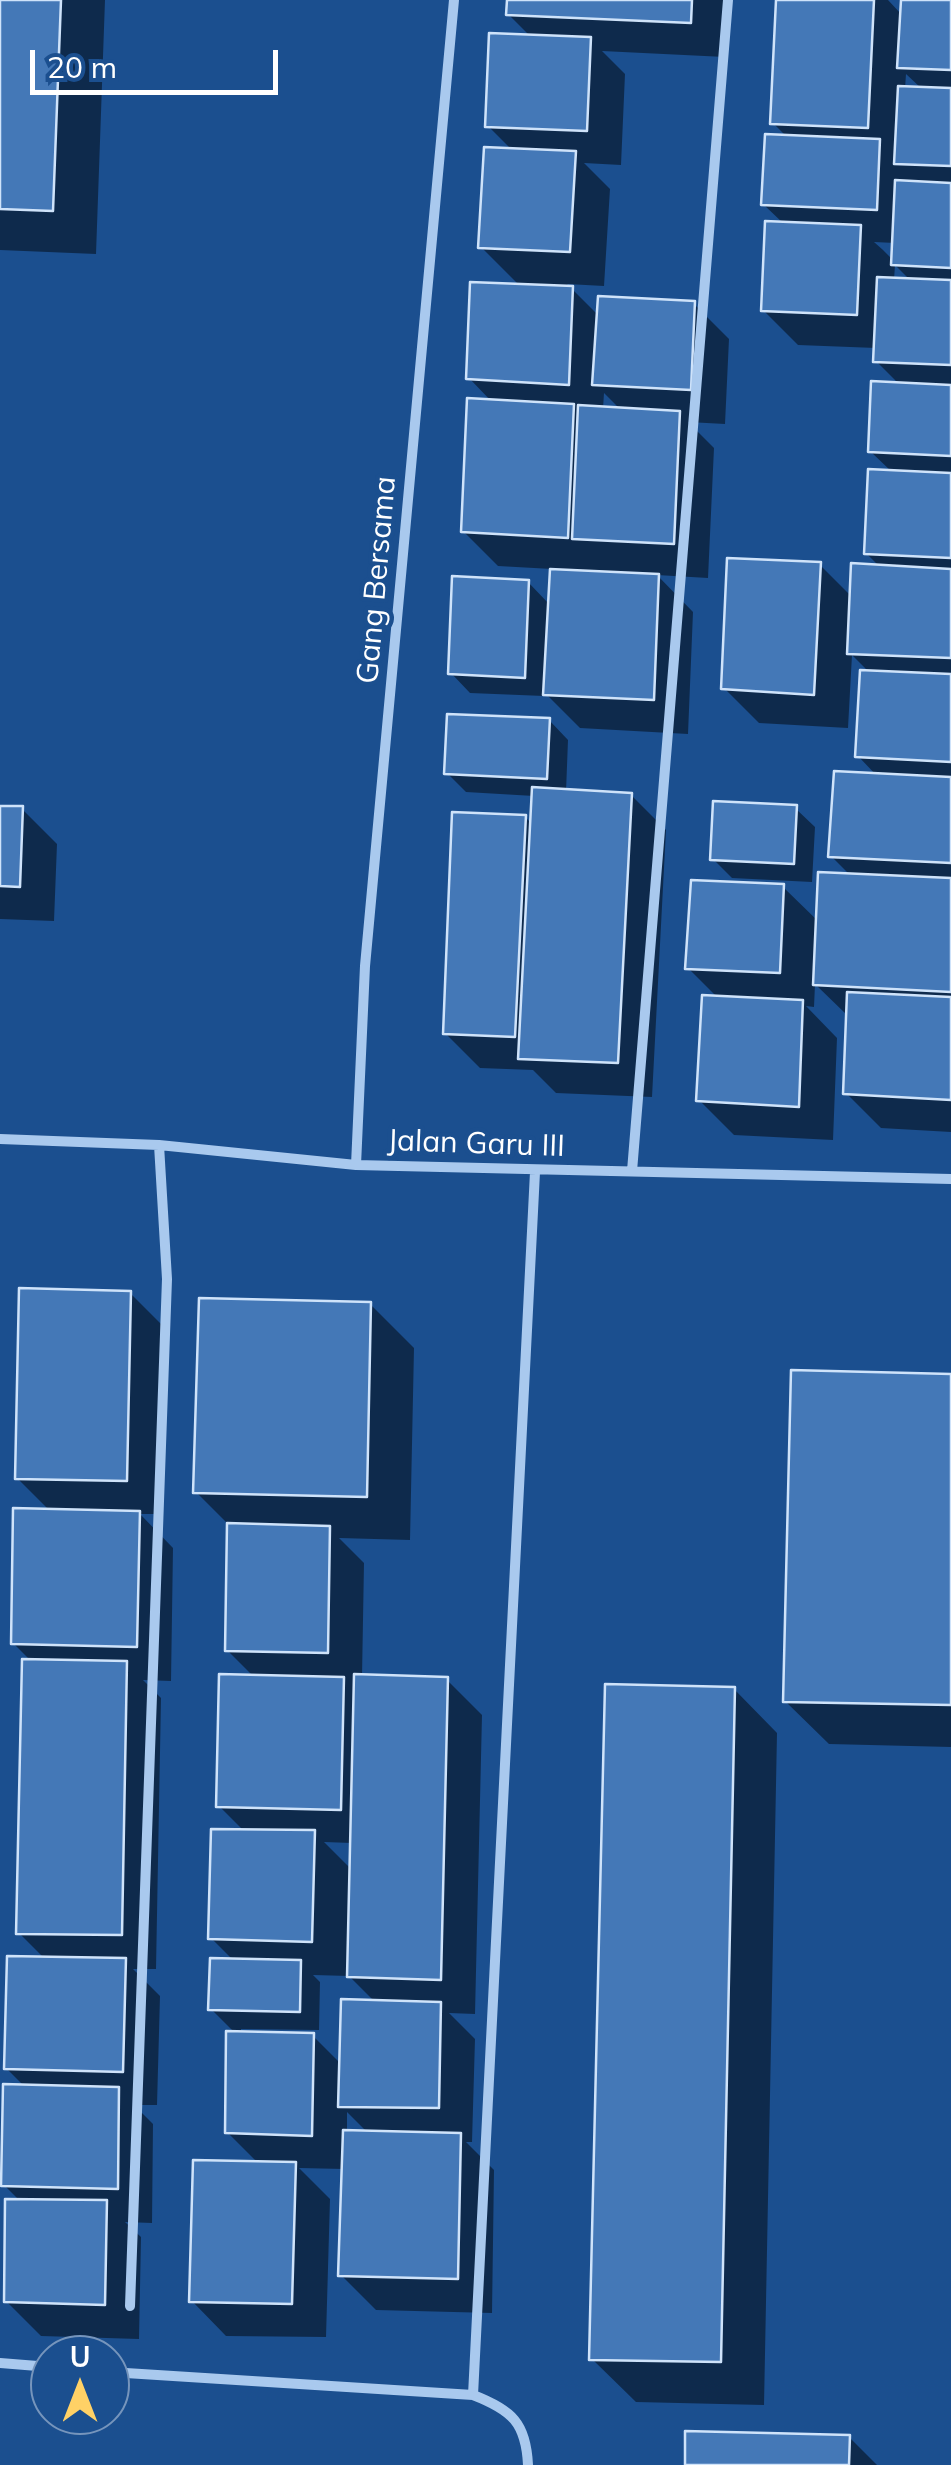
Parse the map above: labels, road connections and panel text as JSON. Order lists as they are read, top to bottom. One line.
{"streets":{"street":["Gang Bersama","Jalan Garu III"]},"crossings":[["Gang Bersama","Jalan Garu III"]],"scale_bar":"20 m","north":"top"}
